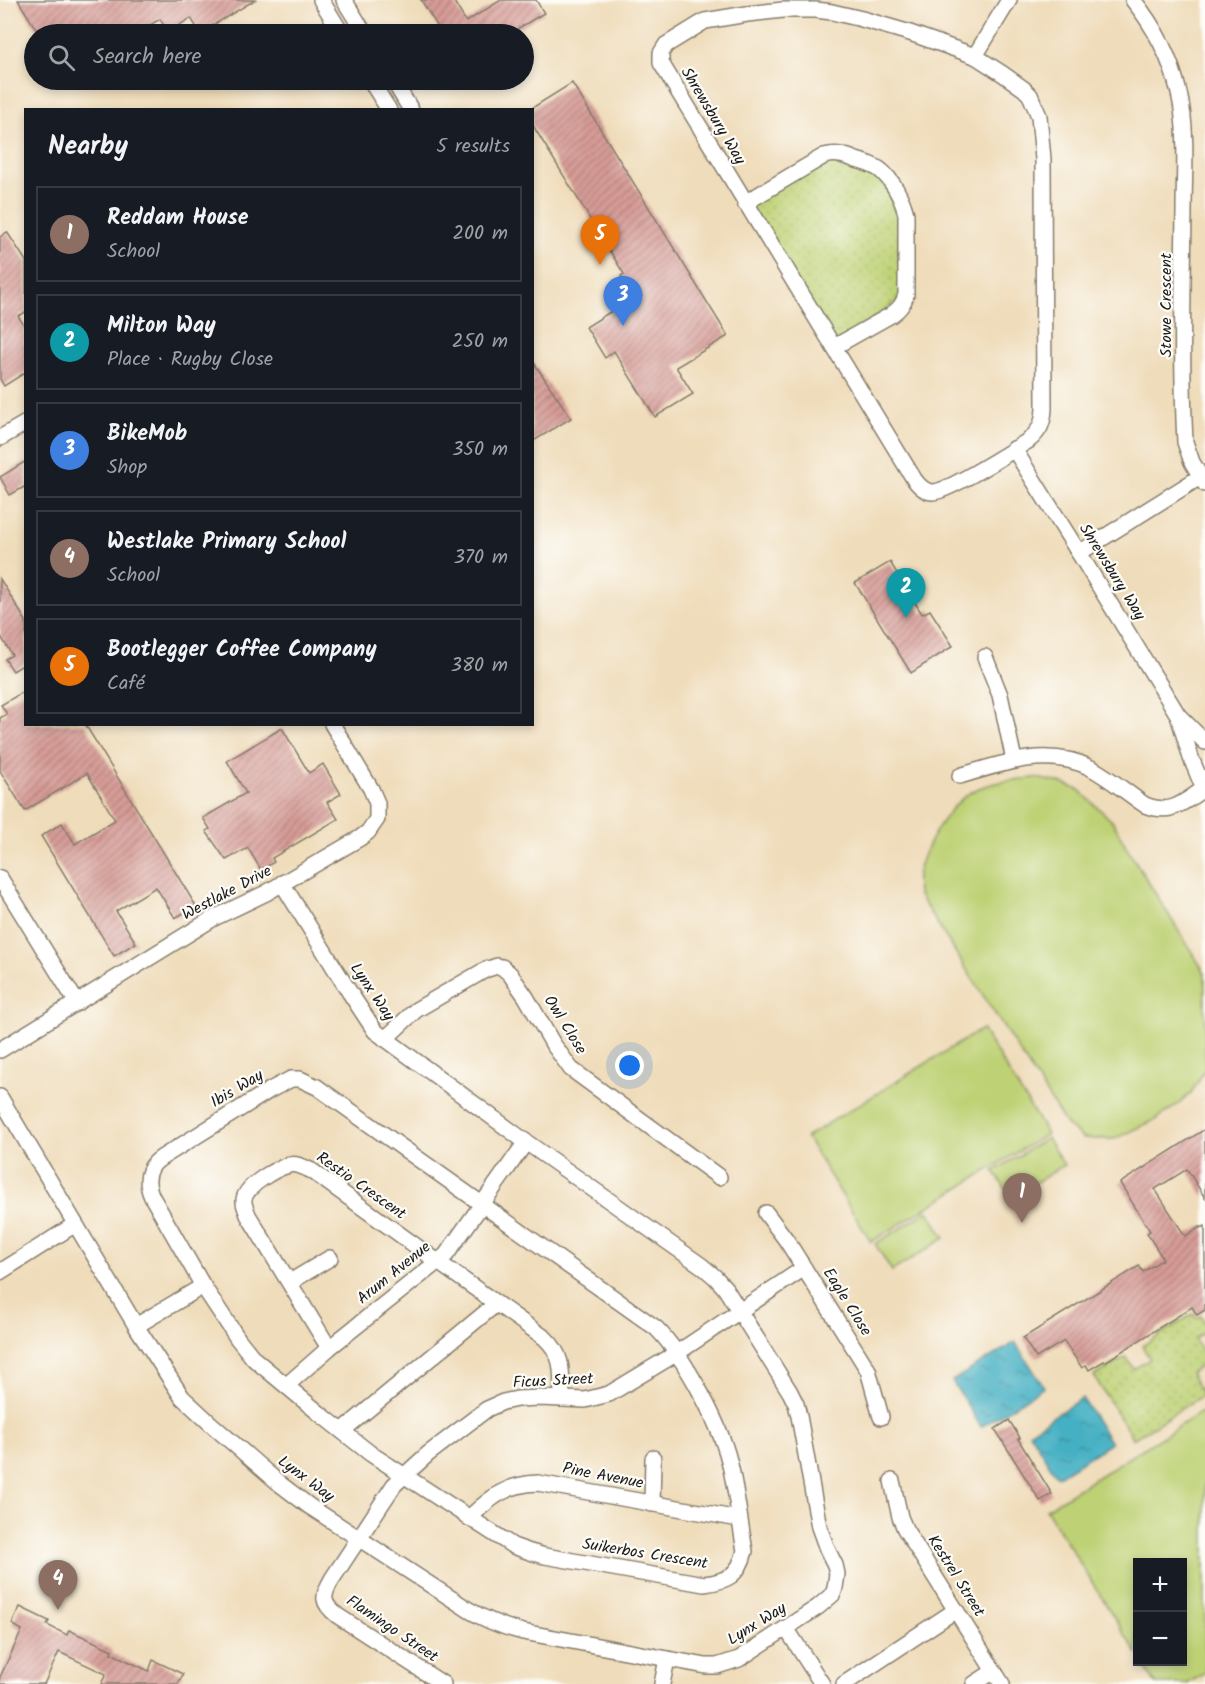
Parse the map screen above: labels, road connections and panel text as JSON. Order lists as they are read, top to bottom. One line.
{"streets":{"street":["Shrewsbury Way","Stowe Crescent","Westlake Drive","Lynx Way","Owl Close","Ibis Way","Restio Crescent","Arum Avenue","Eagle Close","Ficus Street","Pine Avenue","Suikerbos Crescent","Kestrel Street","Flamingo Street"]},"crossings":[["Shrewsbury Way","Stowe Crescent"],["Westlake Drive","Lynx Way"],["Lynx Way","Owl Close"],["Lynx Way","Arum Avenue"],["Lynx Way","Ficus Street"],["Lynx Way","Flamingo Street"],["Ibis Way","Arum Avenue"],["Ibis Way","Ficus Street"],["Ibis Way","Suikerbos Crescent"],["Restio Crescent","Arum Avenue"],["Restio Crescent","Ficus Street"],["Eagle Close","Ficus Street"],["Ficus Street","Suikerbos Crescent"],["Ficus Street","Flamingo Street"],["Pine Avenue","Suikerbos Crescent"]],"page":{"search":"Search here","heading":["Nearby","5 results"],"list":[{"mark":"1","name":"Reddam House","note":"School","value":"200 m"},{"mark":"2","name":"Milton Way","note":"Place · Rugby Close","value":"250 m"},{"mark":"3","name":"BikeMob","note":"Shop","value":"350 m"},{"mark":"4","name":"Westlake Primary School","note":"School","value":"370 m"},{"mark":"5","name":"Bootlegger Coffee Company","note":"Café","value":"380 m"}],"pins":["5","3","2","1","4"],"map_buttons":["+","−"]}}
